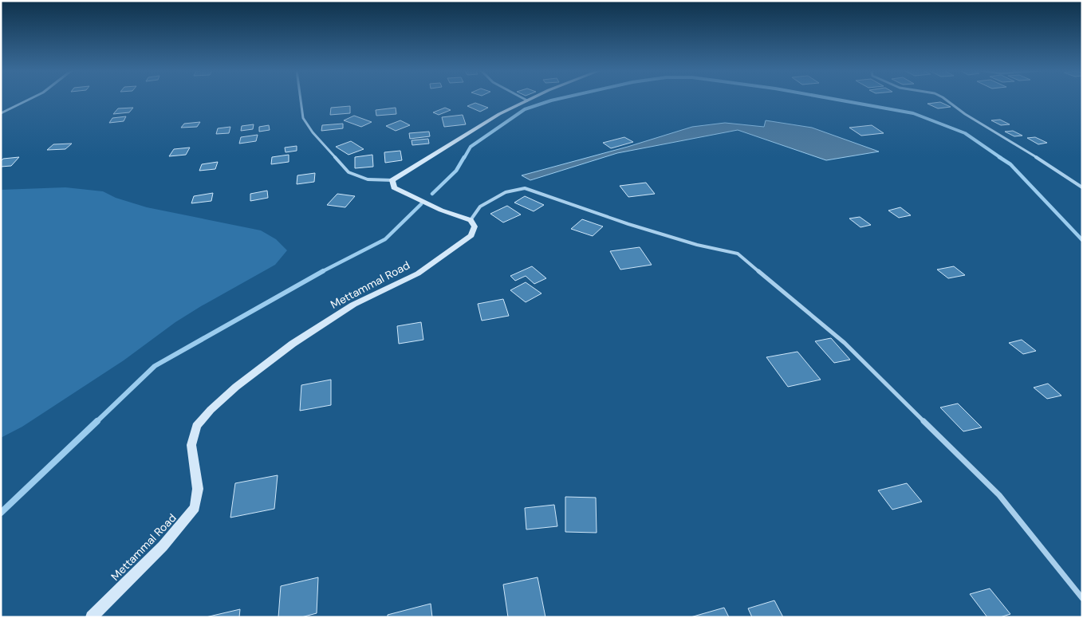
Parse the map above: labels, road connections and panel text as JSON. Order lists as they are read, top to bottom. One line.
{"streets":{"main road":["Mettammal Road"]}}
